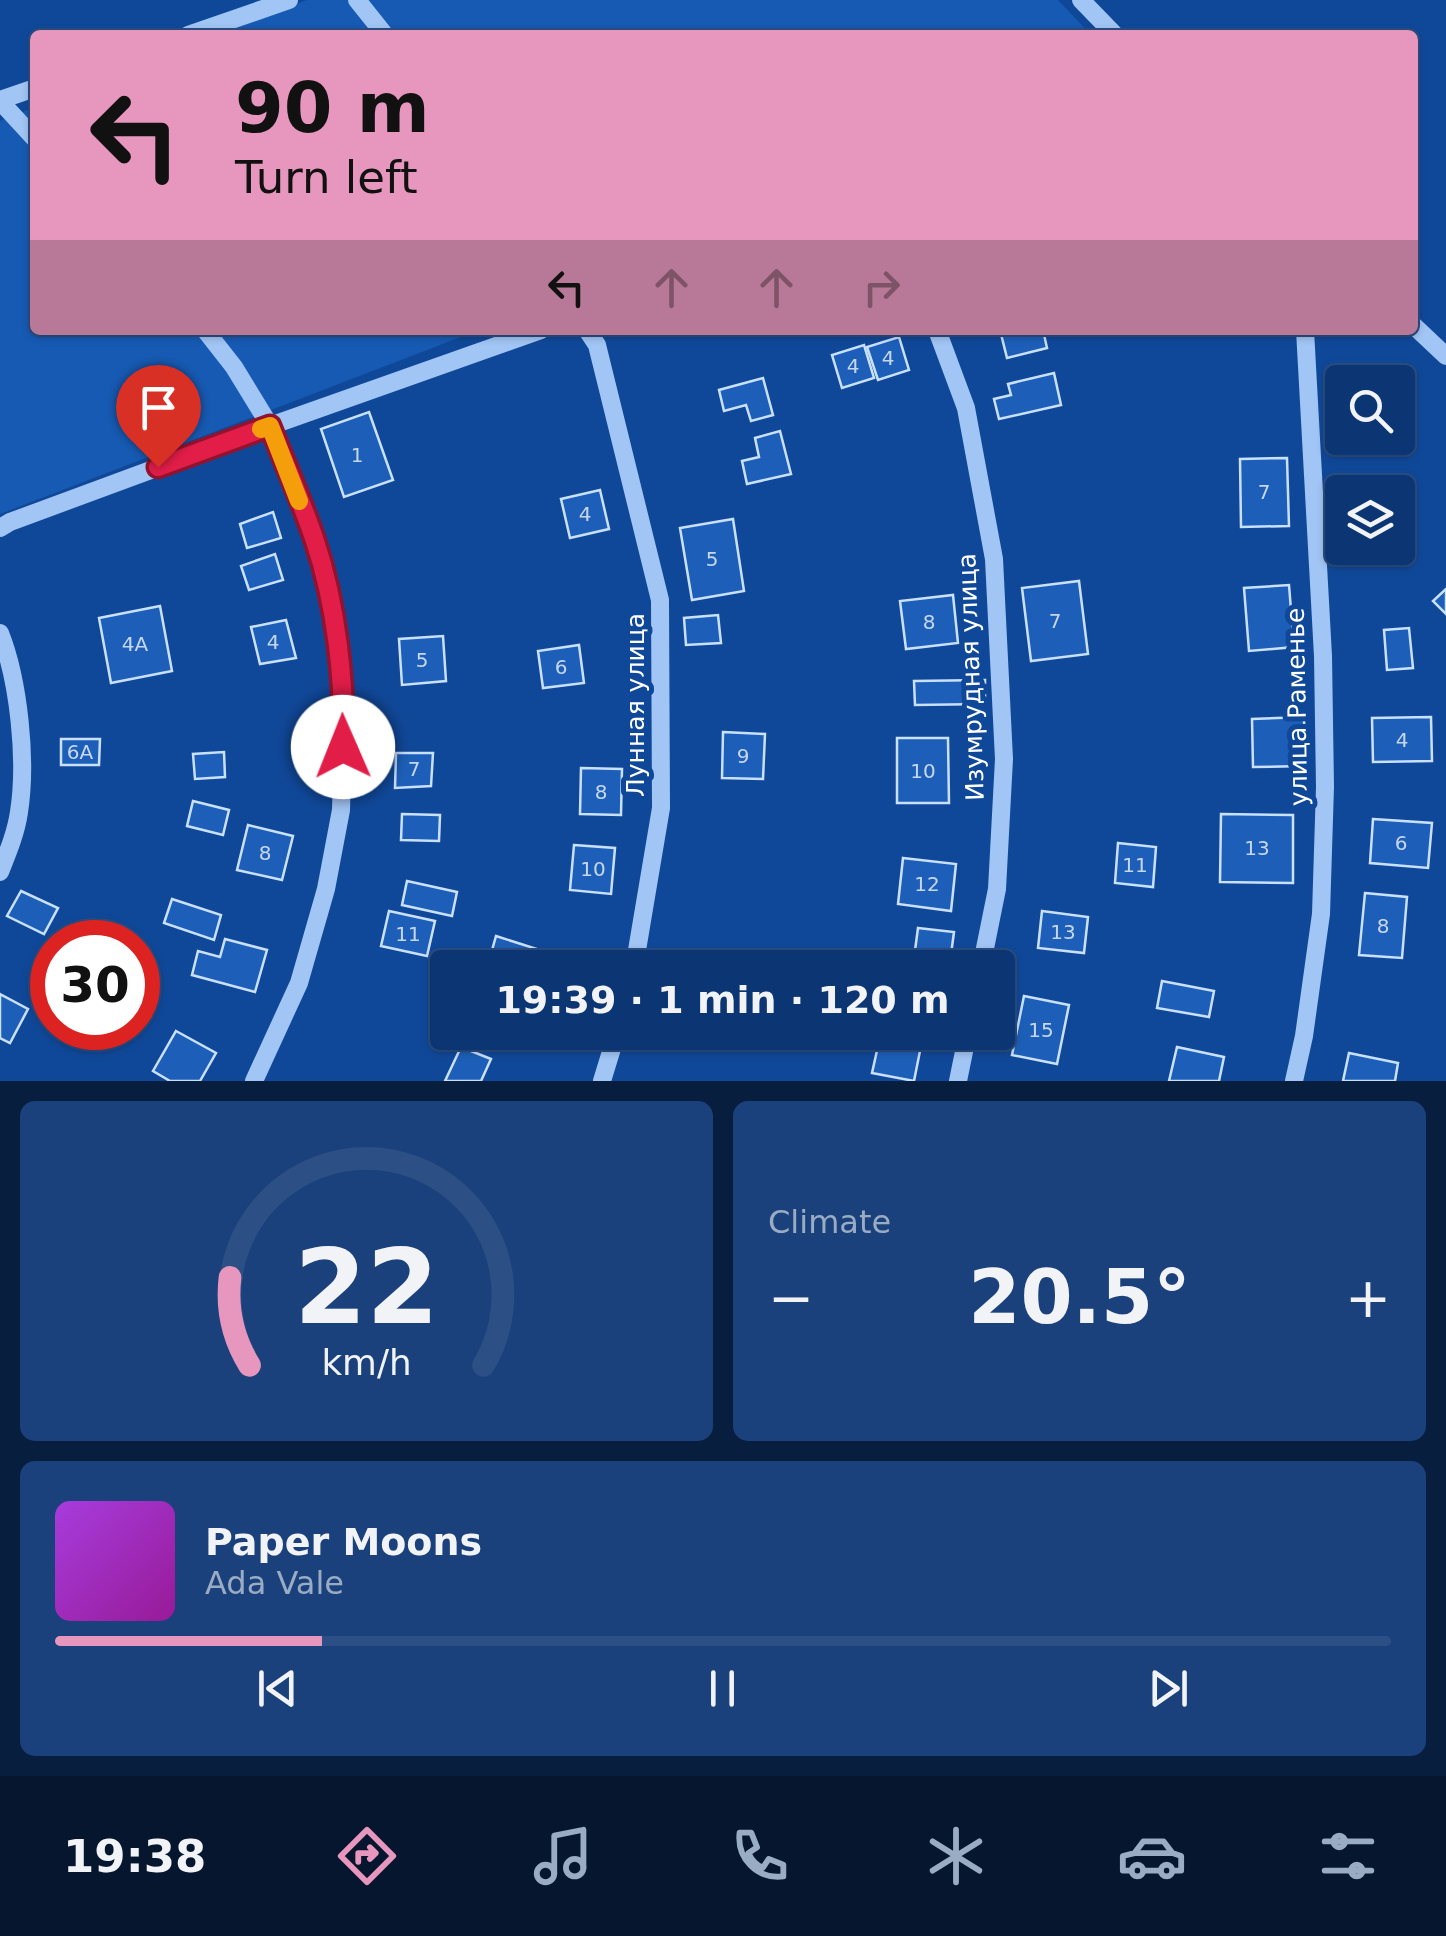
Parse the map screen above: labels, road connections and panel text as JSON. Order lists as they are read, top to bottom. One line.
{"streets":{"street":["Изумрудная улица","Лунная улица","улица Раменье"]},"house_numbers":["4","4","1","7","4","5","7","8","4","4А","5","6","4","6А","9","7","10","8","6","13","8","11","10","12","8","13","11","15"],"page":{"turn":["90 m","Turn left"],"limit":"30","trip":"19:39 · 1 min · 120 m","tile":"Climate","heat":["−","20.5°","+"],"song":["Paper Moons","Ada Vale"],"tabs":"19:38","gauge":["22","km/h"]}}
